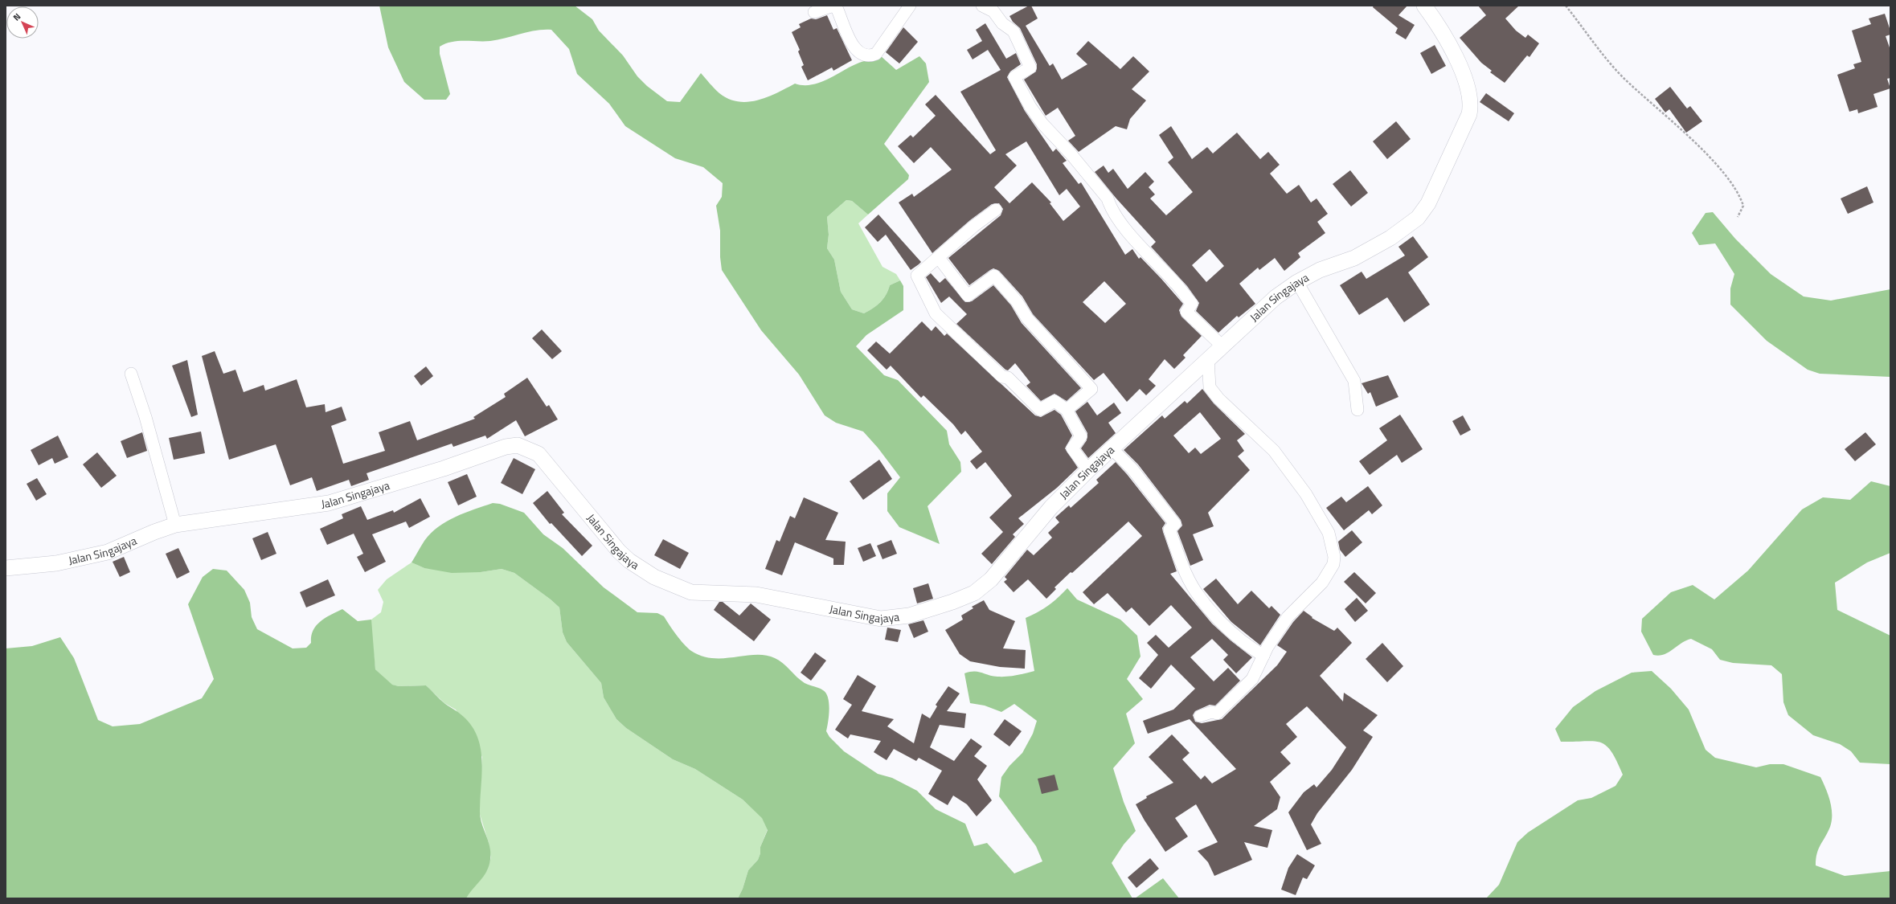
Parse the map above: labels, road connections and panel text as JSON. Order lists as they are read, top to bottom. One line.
{"streets":{"street":["Jalan Singajaya"]},"north":"top left"}
